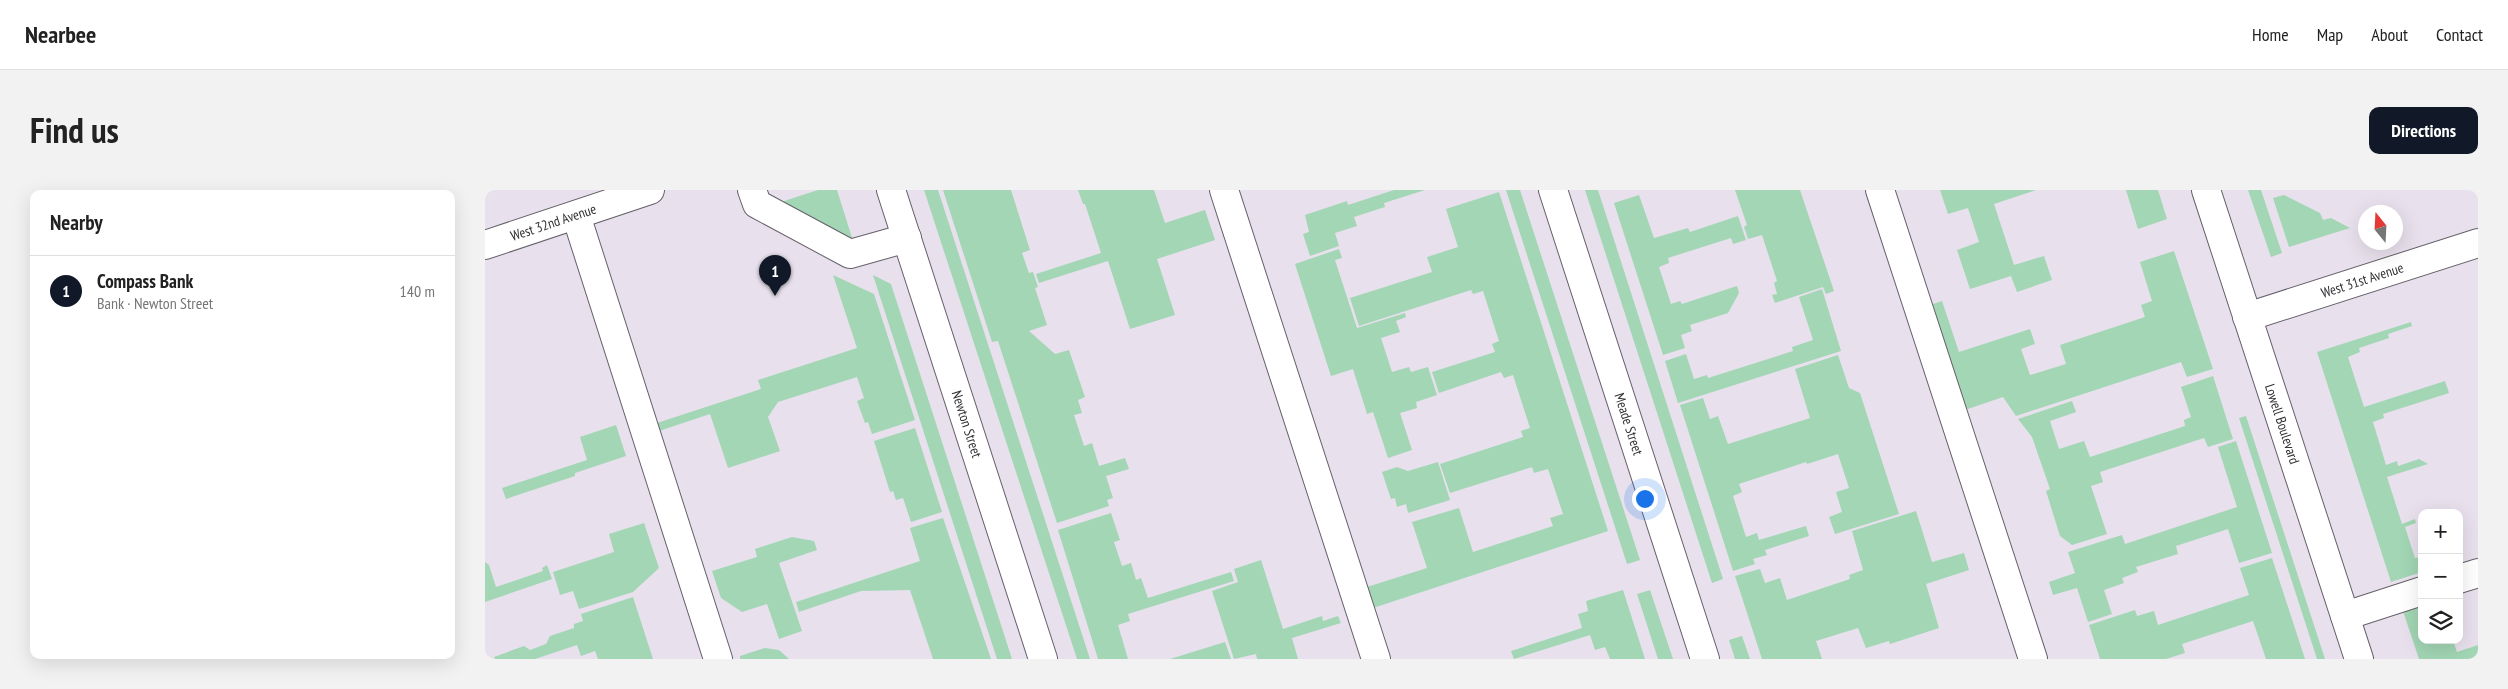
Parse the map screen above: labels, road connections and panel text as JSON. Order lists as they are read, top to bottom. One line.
{"streets":{"street":["West 32nd Avenue","West 31st Avenue","Newton Street","Meade Street","Lowell Boulevard"]},"crossings":[["West 31st Avenue","Lowell Boulevard"]],"north":"top","page":{"header":"Nearbee","nav":["Home","Map","About","Contact"],"title":"Find us","buttons":"Directions","heading":"Nearby","list":[{"mark":"1","name":"Compass Bank","note":"Bank · Newton Street","value":"140 m"}],"pins":"1","map_buttons":["+","−"]}}
